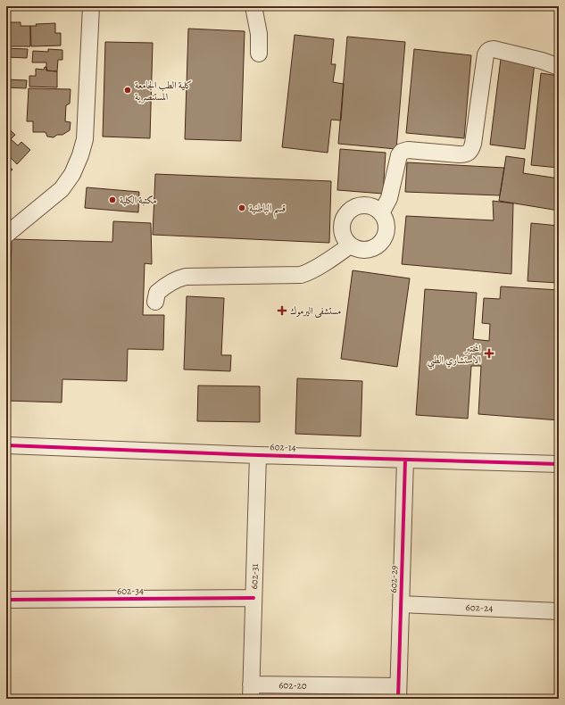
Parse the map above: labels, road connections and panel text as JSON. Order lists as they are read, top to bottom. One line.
{"streets":{"street":["602-14","602-31","602-29","602-34","602-24","602-20"]},"crossings":[["602-14","602-31"],["602-14","602-29"],["602-31","602-34"],["602-31","602-20"],["602-29","602-24"],["602-29","602-20"]],"places":{"other":["كلية الطب الجامعة المستنصرية","مكتبة الكلية","قسم الباطنية"],"health":["مستشفى اليرموك","المختبر الاستشاري الطبي"]}}
